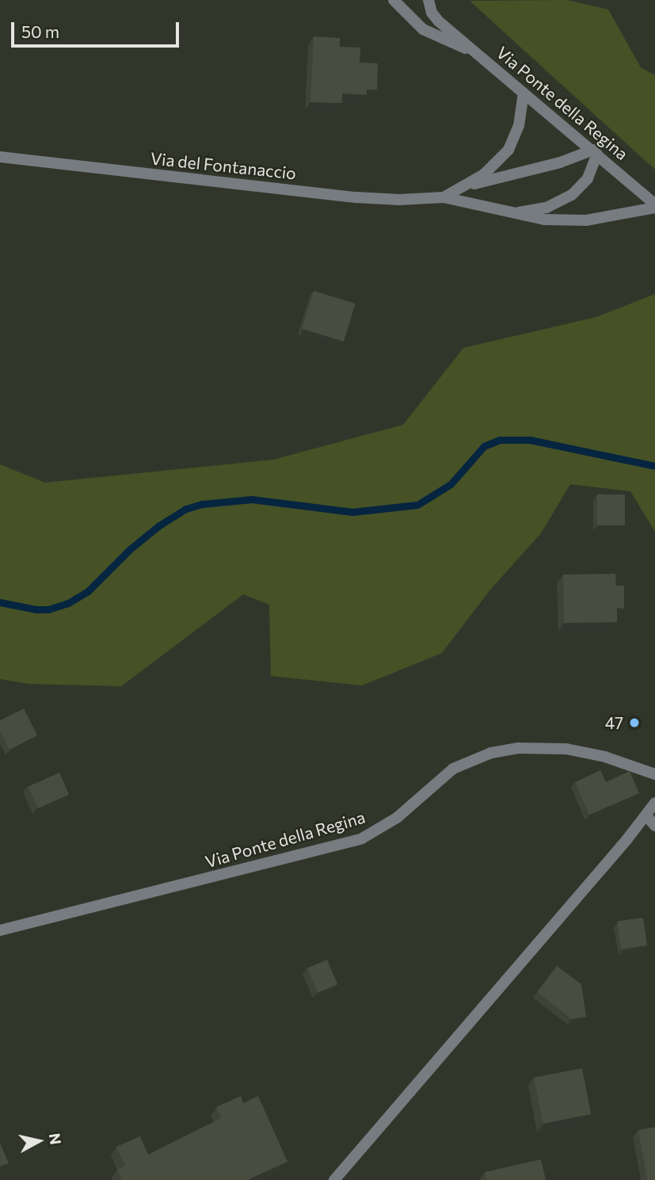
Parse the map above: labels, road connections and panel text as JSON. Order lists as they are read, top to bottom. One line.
{"streets":{"street":["Via Ponte della Regina","Via del Fontanaccio"]},"crossings":[["Via Ponte della Regina","Via del Fontanaccio"]],"places":["47"],"scale_bar":"50 m","north":"right"}
